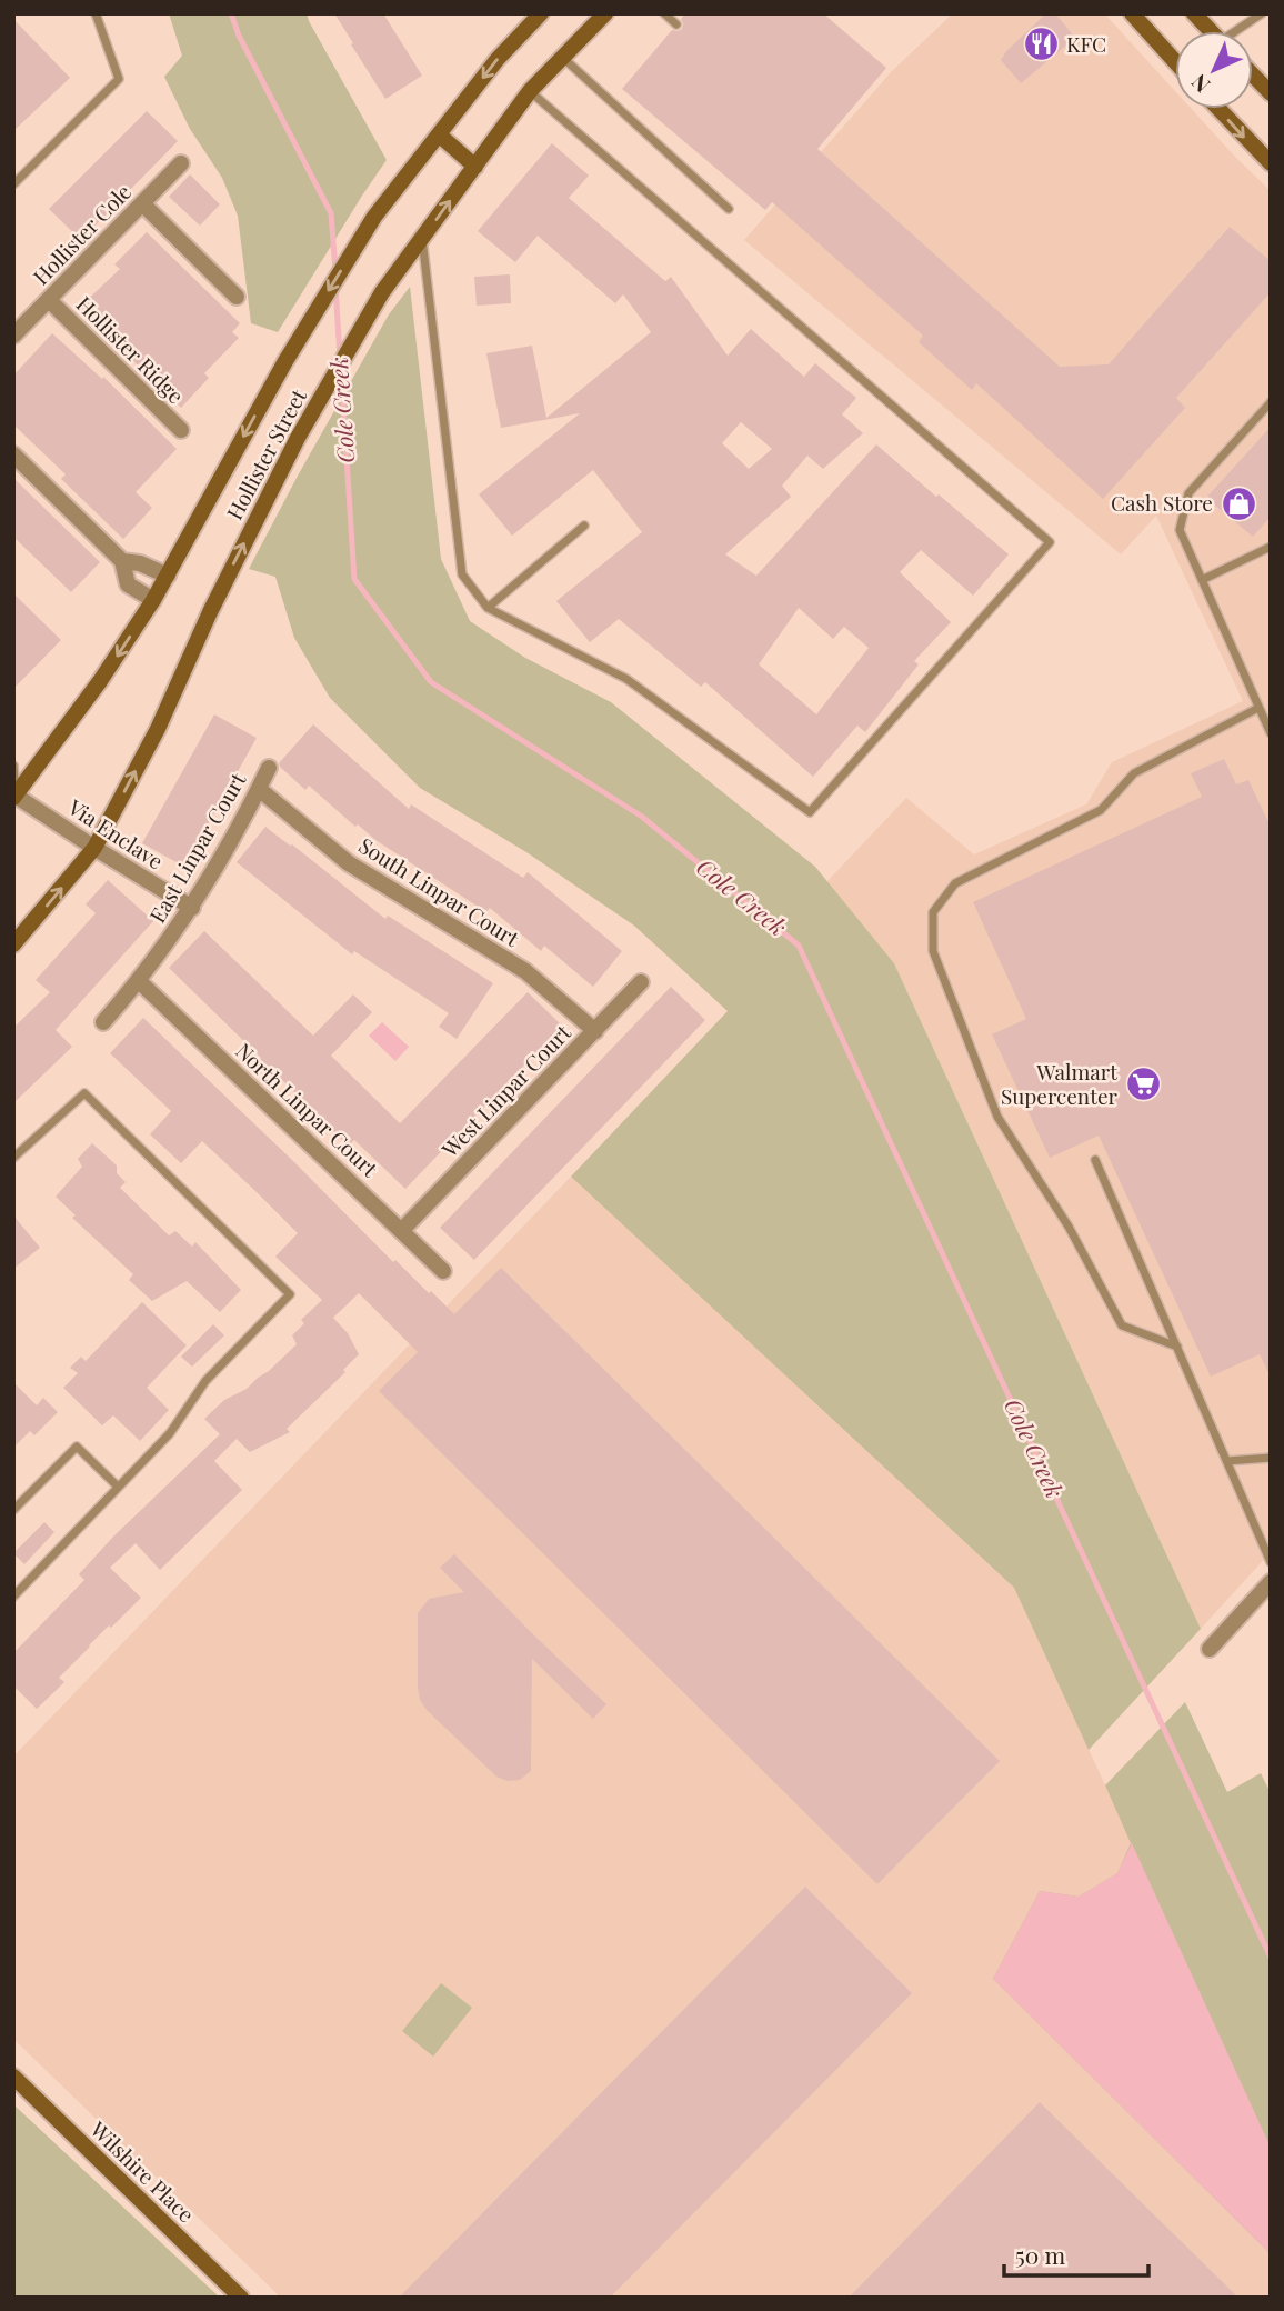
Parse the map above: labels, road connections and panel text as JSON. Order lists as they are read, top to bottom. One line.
{"streets":{"main road":["Hollister Street","Wilshire Place"],"street":["Hollister Cole","Hollister Ridge","Via Enclave","East Linpar Court","South Linpar Court","West Linpar Court","North Linpar Court"]},"crossings":[["Hollister Cole","Hollister Ridge"],["Hollister Street","Via Enclave"],["Via Enclave","East Linpar Court"],["East Linpar Court","South Linpar Court"],["East Linpar Court","North Linpar Court"],["South Linpar Court","West Linpar Court"],["West Linpar Court","North Linpar Court"]],"water":["Cole Creek"],"places":{"restaurant":["KFC"],"shop":["Cash Store"],"supermarket":["Walmart Supercenter"]},"scale_bar":"50 m","north":"bottom left"}
